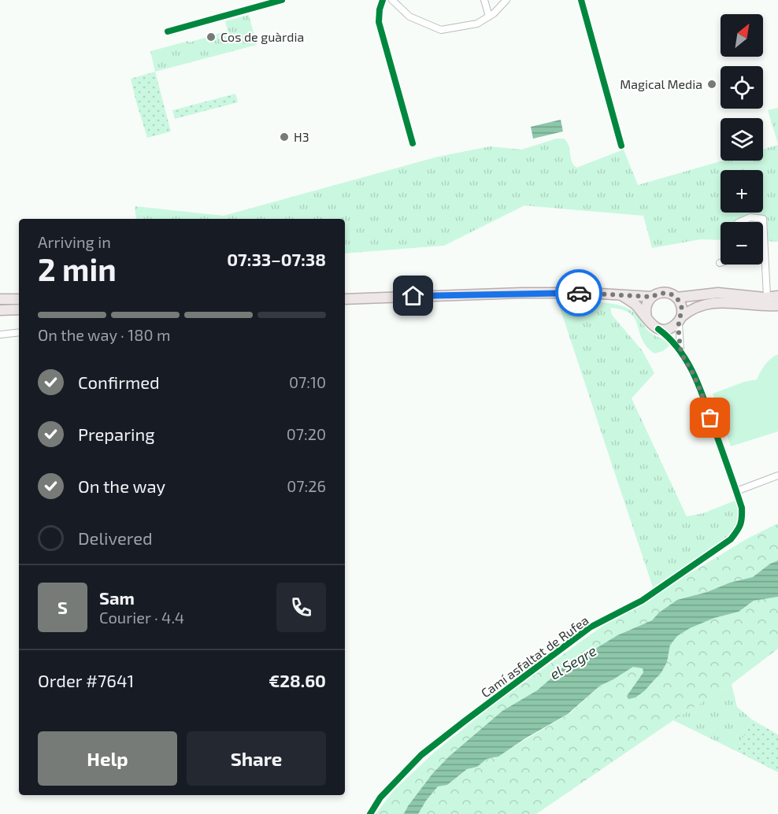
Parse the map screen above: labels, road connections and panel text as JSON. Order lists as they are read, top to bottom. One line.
{"streets":{"street":["Camí asfaltat de Rufea"]},"water":["el Segre"],"places":["Cos de guàrdia","Magical Media","H3"],"north":"top right","page":{"map_buttons":["+","−"],"heading":["2 min","Arriving in","07:33–07:38"],"panel":["Sam","Courier · 4.4","Order #7641","€28.60"],"bar":"On the way · 180 m","list":[["Confirmed","07:10"],["Preparing","07:20"],["On the way","07:26"],"Delivered"],"round":"S","buttons":["Help","Share"]}}
